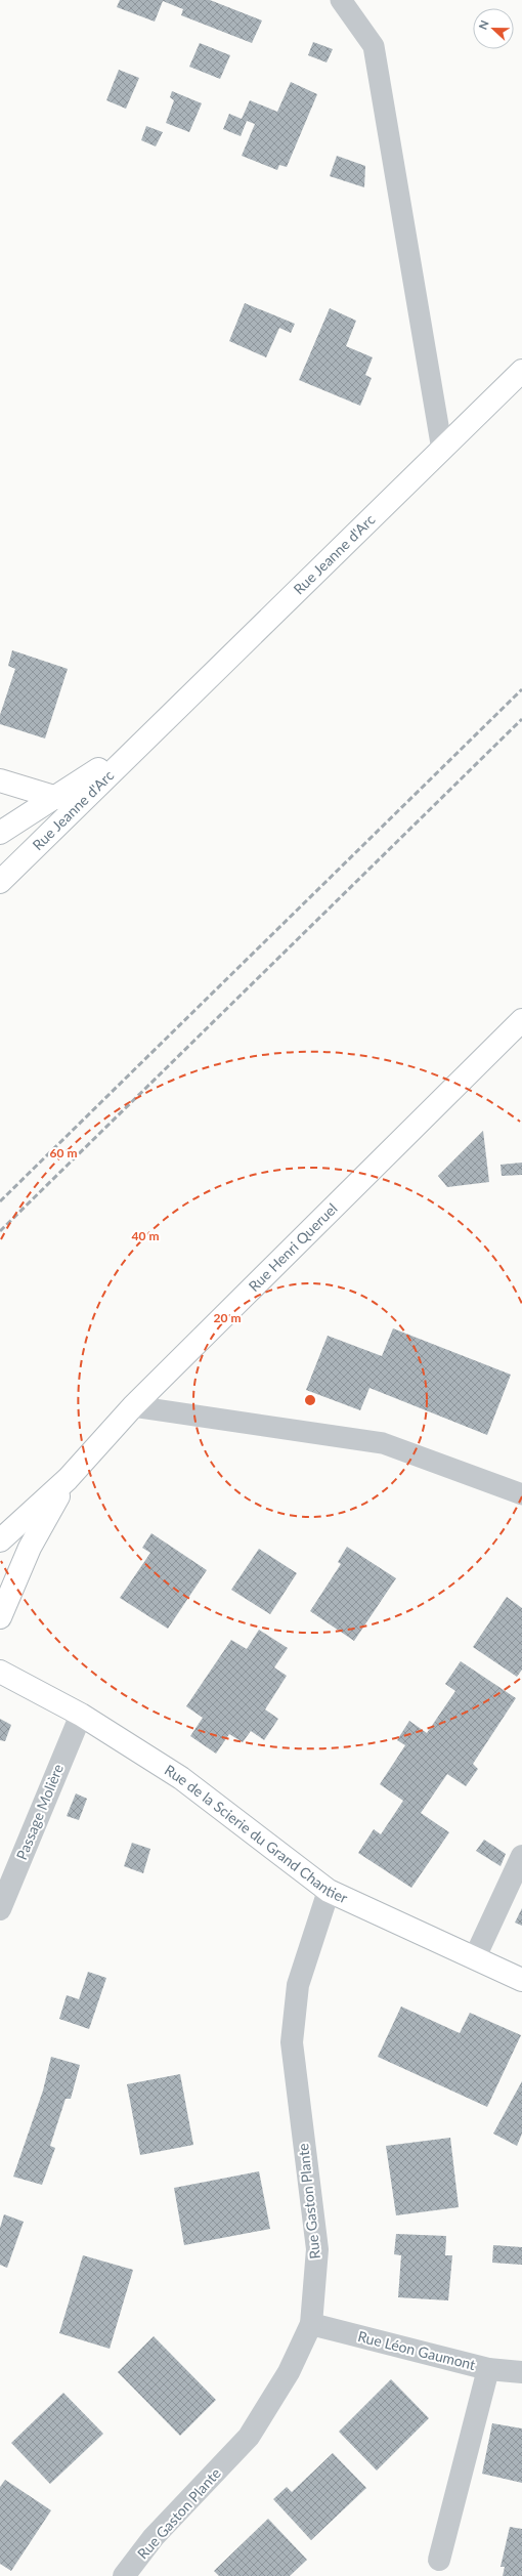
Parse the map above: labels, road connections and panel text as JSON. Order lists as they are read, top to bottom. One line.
{"streets":{"main road":["Rue Jeanne d'Arc","Rue Henri Queruel","Rue de la Scierie du Grand Chantier"],"street":["Passage Molière","Rue Gaston Plante","Rue Léon Gaumont"]},"crossings":[["Passage Molière","Rue de la Scierie du Grand Chantier"],["Rue de la Scierie du Grand Chantier","Rue Gaston Plante"],["Rue Gaston Plante","Rue Léon Gaumont"]],"north":"left","rings":["60 m","40 m","20 m"]}
